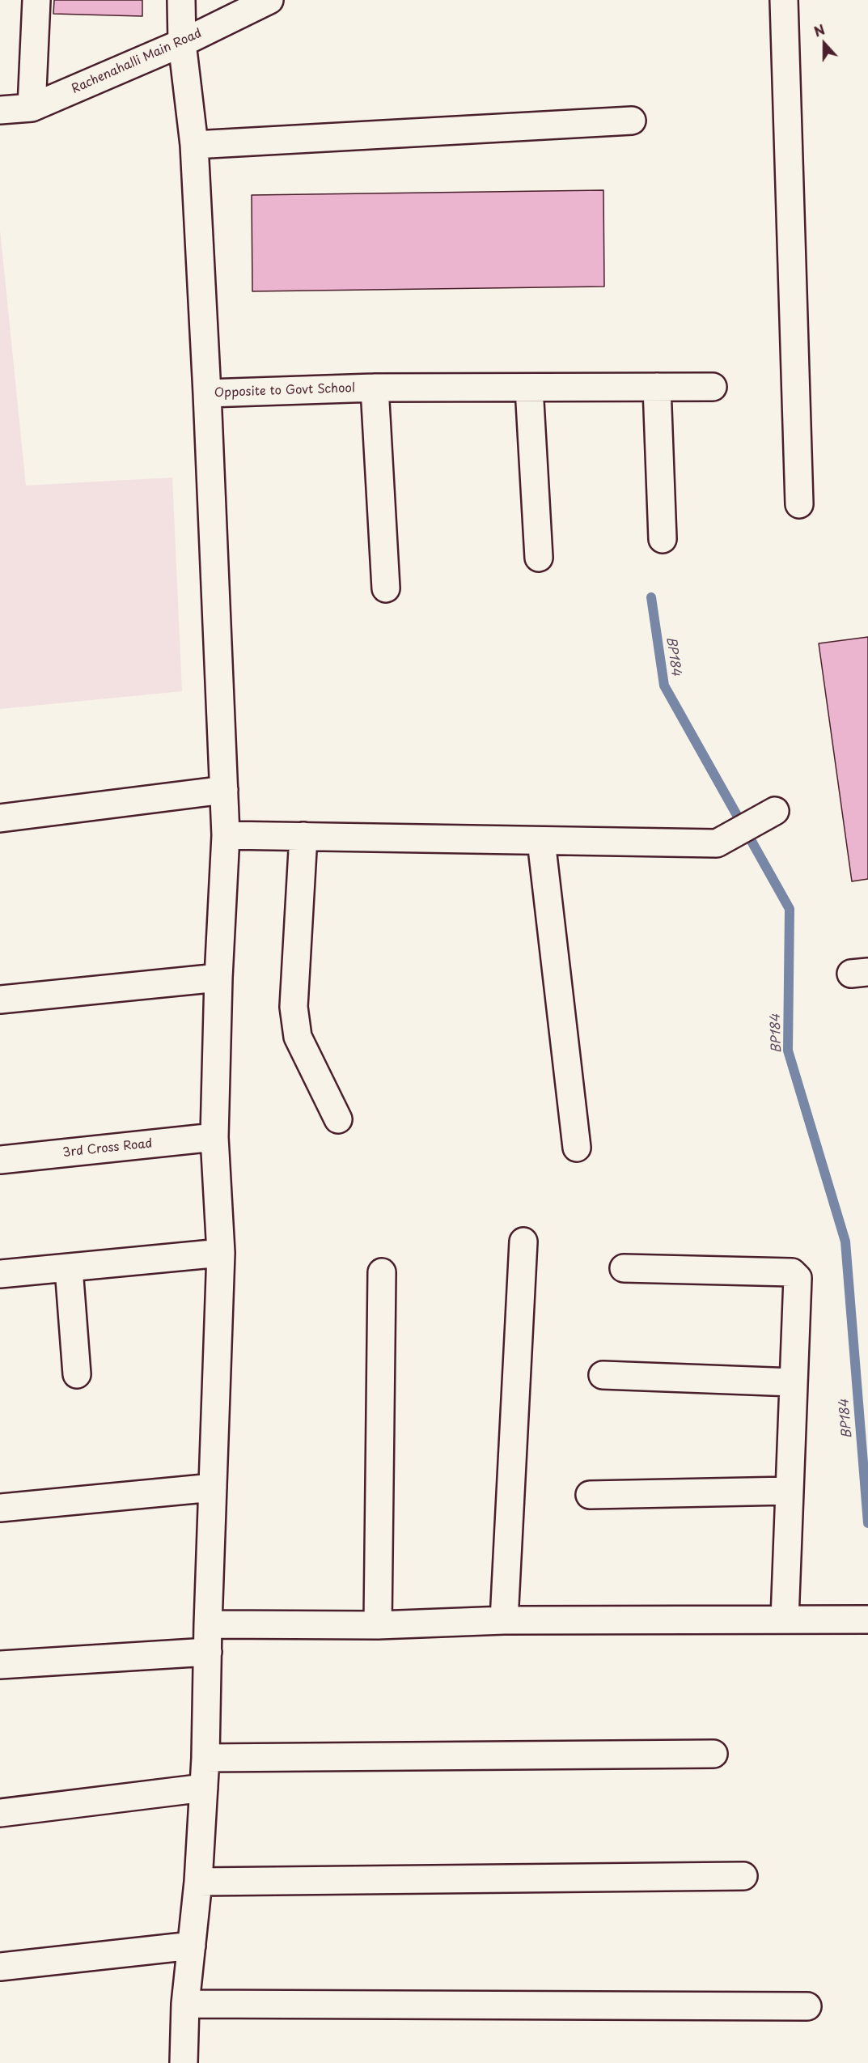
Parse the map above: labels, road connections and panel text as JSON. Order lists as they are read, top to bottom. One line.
{"streets":{"street":["Rachenahalli Main Road","Opposite to Govt School","3rd Cross Road"]},"crossings":[["Rachenahalli Main Road","Opposite to Govt School"]],"water":["BP184"],"north":"top"}
